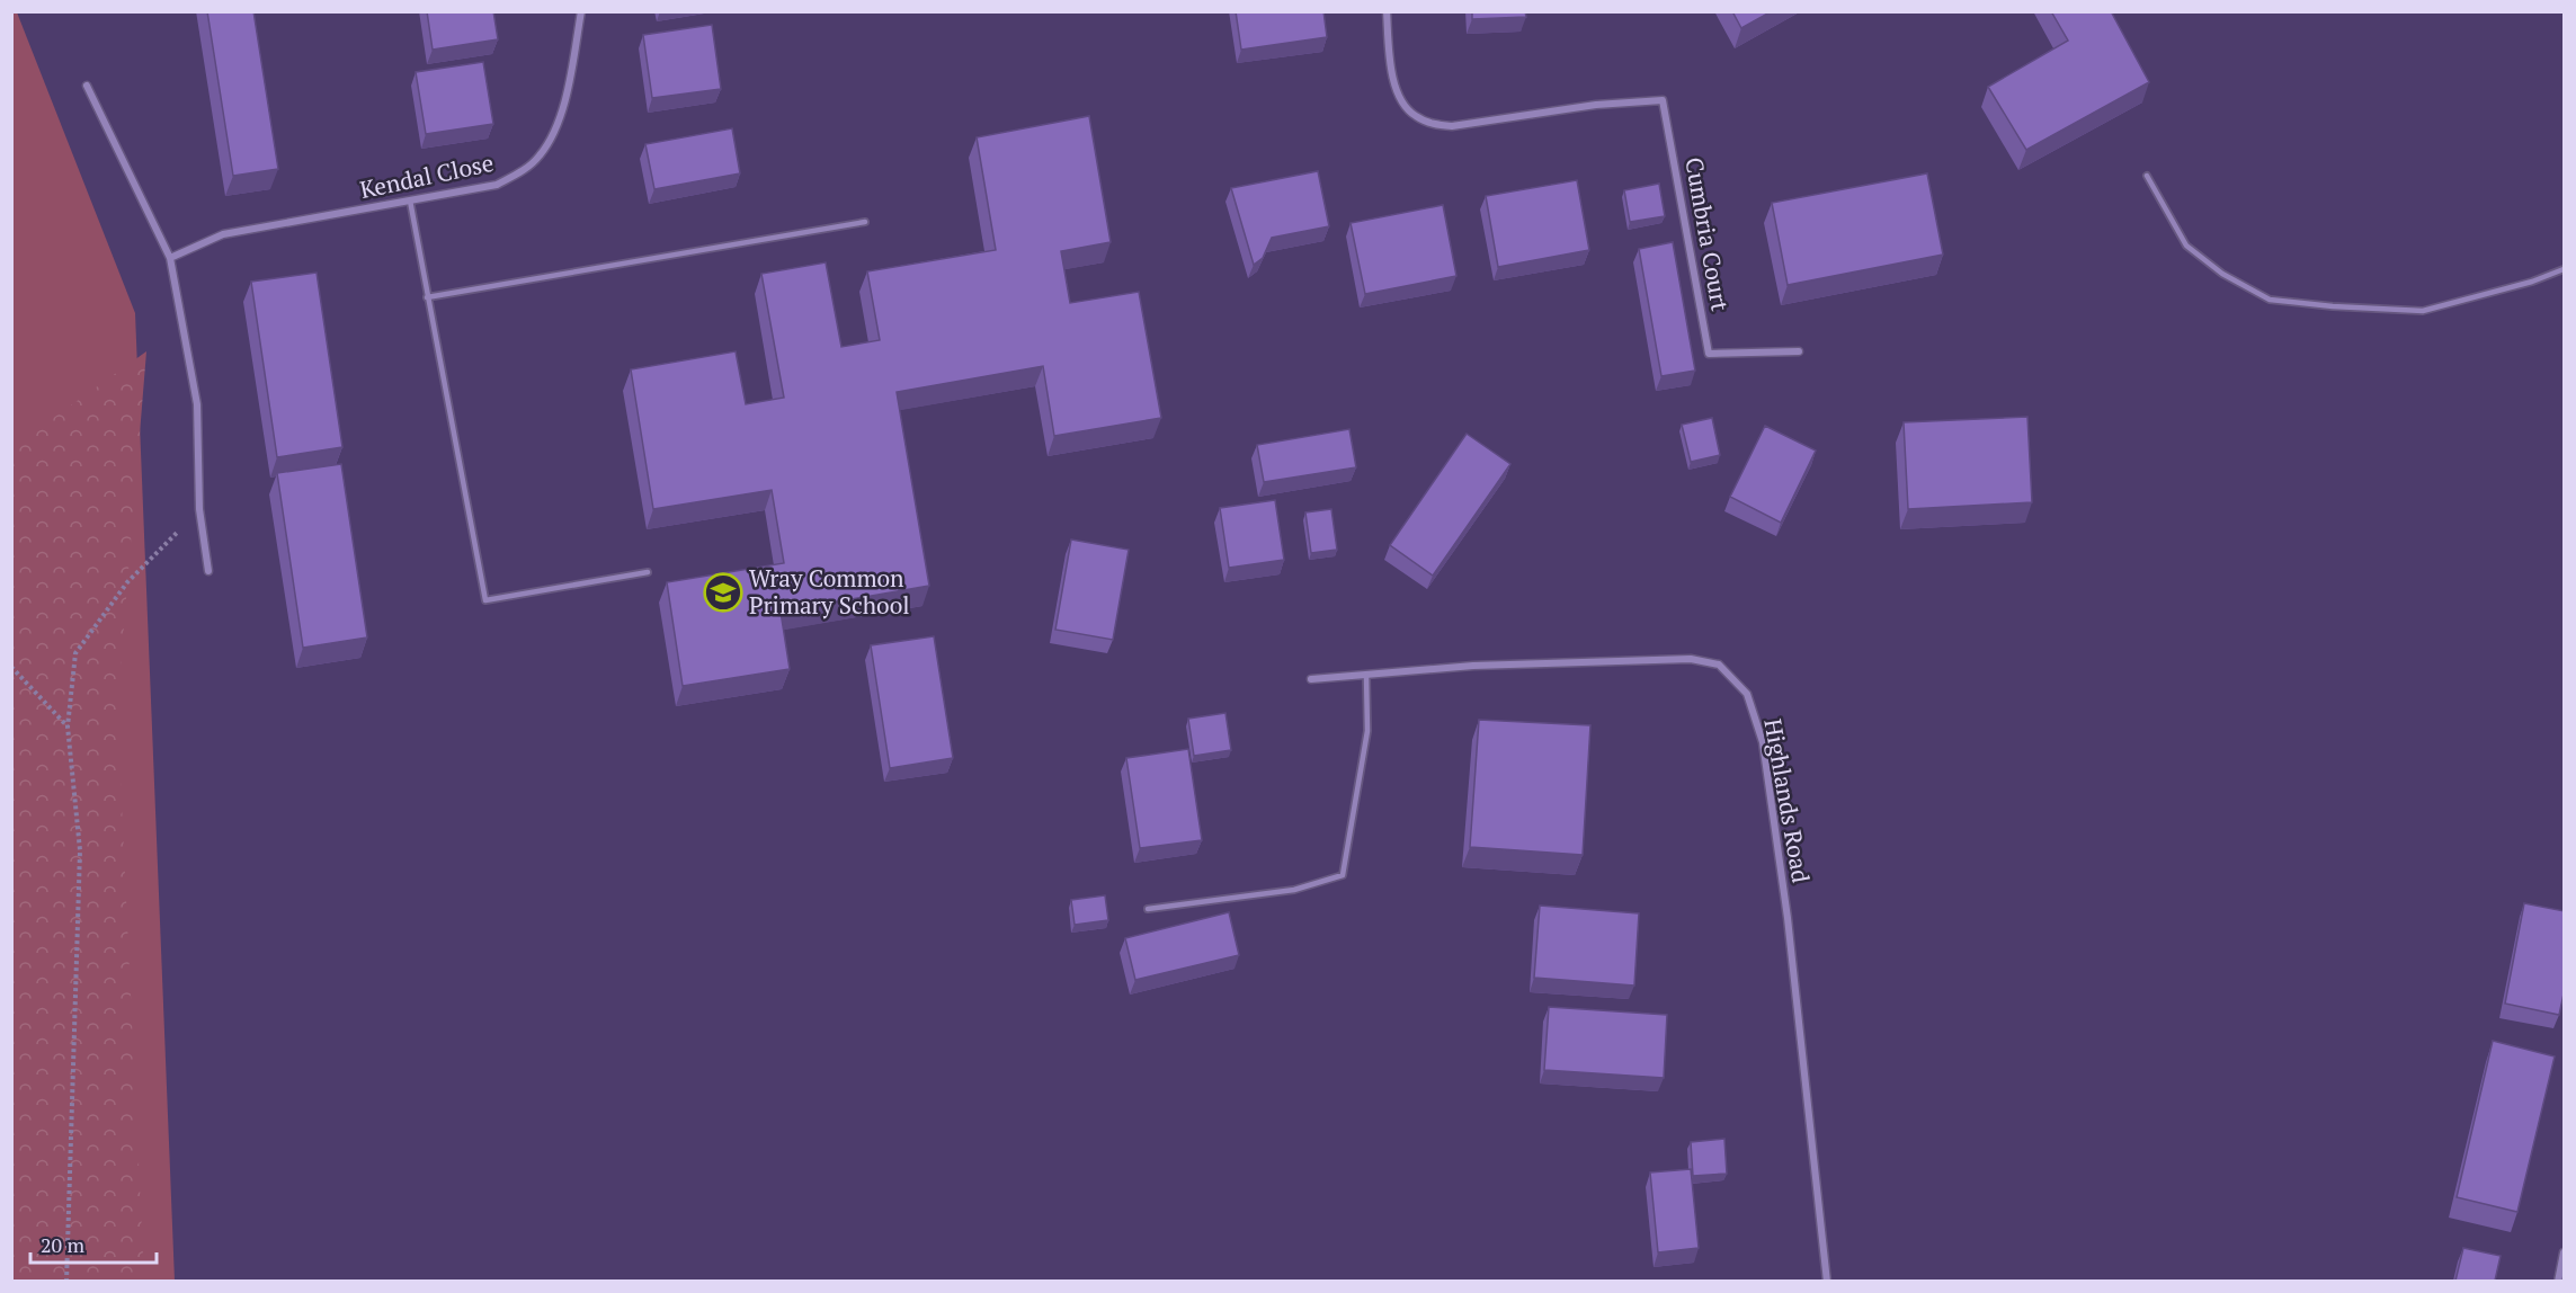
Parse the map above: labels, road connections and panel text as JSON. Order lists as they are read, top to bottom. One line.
{"streets":{"street":["Kendal Close","Cumbria Court","Highlands Road"]},"places":{"school or university":["Wray Common Primary School"]},"scale_bar":"20 m"}
